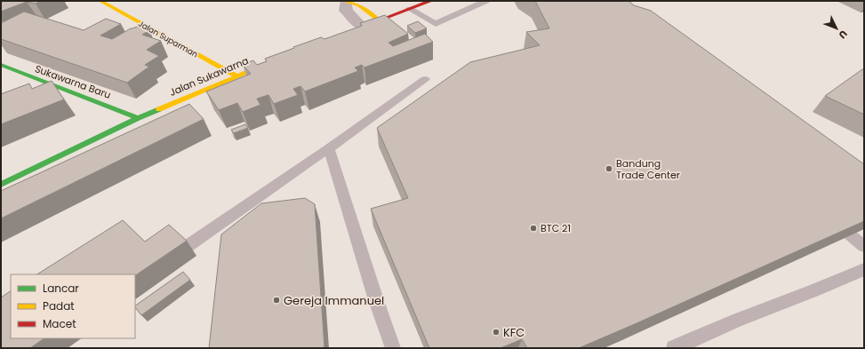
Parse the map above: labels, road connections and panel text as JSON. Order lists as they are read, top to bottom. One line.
{"streets":{"street":["Jalan Suparman","Jalan Sukawarna","Sukawarna Baru"]},"crossings":[["Jalan Suparman","Jalan Sukawarna"],["Jalan Sukawarna","Sukawarna Baru"]],"places":["Bandung Trade Center","BTC 21","Gereja Immanuel","KFC"],"legend":["Lancar","Padat","Macet"],"north":"bottom right"}
